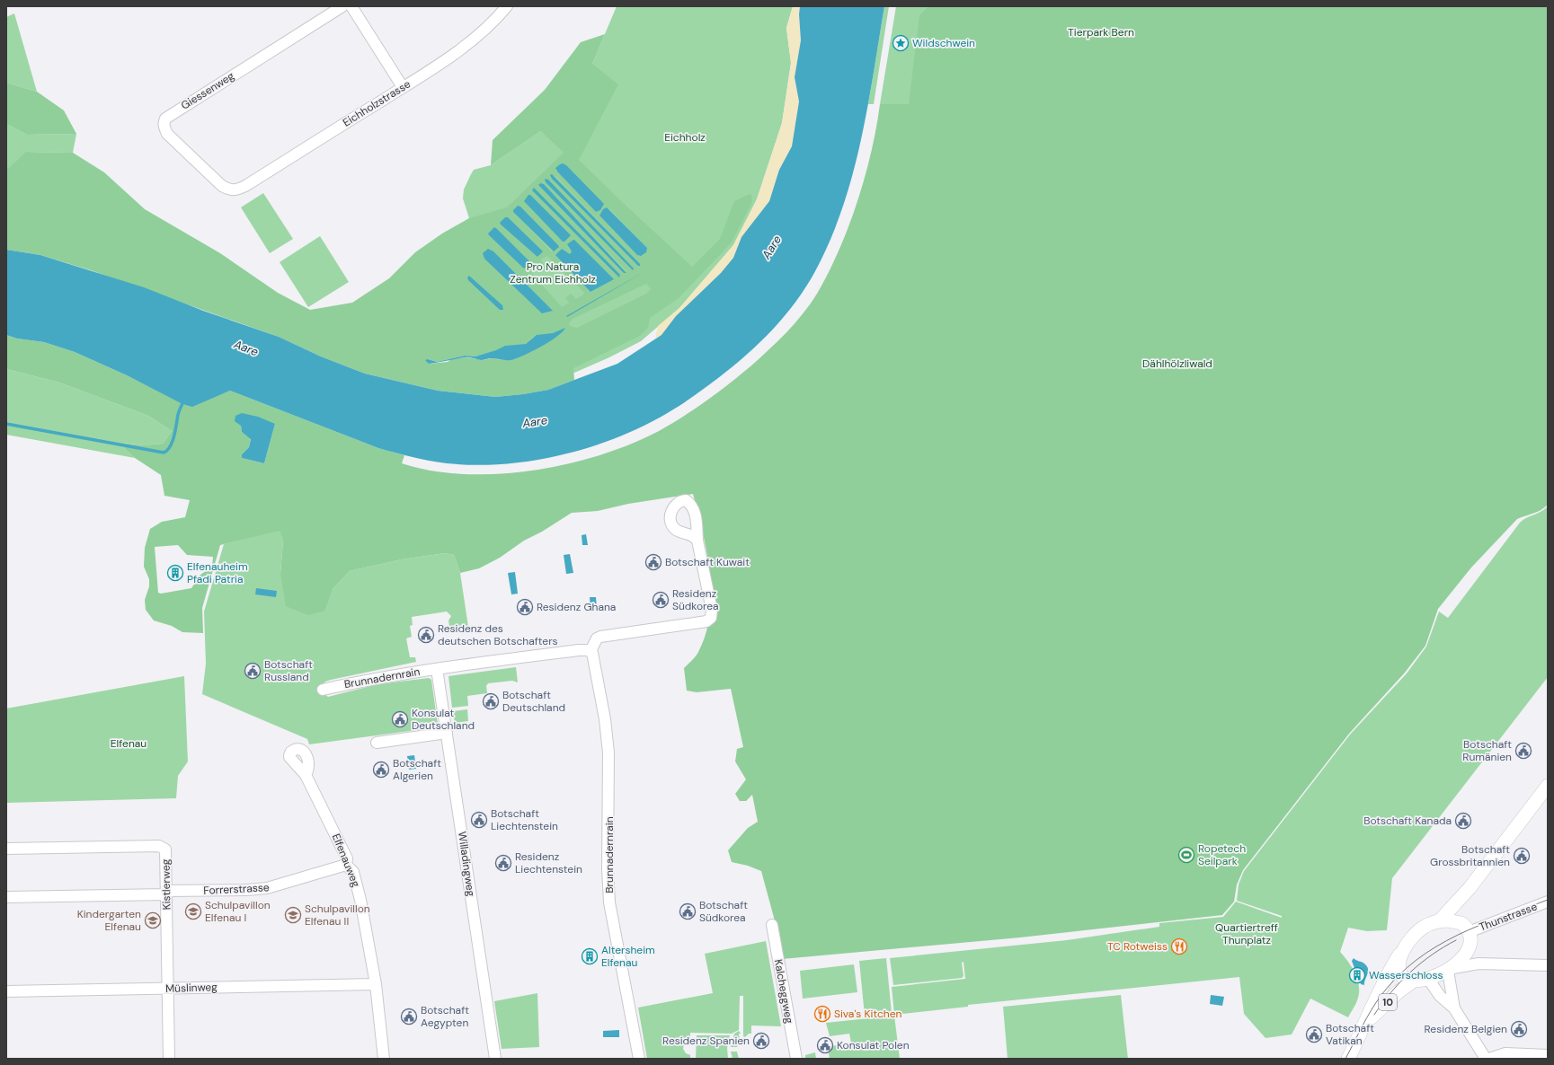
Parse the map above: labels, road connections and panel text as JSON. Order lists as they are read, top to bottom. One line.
{"streets":{"main road":["10"],"street":["Giessenweg","Eichholzstrasse","Brunnadernrain","Elfenauweg","Willadingweg","Kistlerweg","Forrerstrasse","Thunstrasse","Müslinweg","Kalcheggweg"]},"crossings":[["Giessenweg","Eichholzstrasse"],["Brunnadernrain","Willadingweg"],["Elfenauweg","Forrerstrasse"],["Elfenauweg","Müslinweg"],["Kistlerweg","Forrerstrasse"],["Kistlerweg","Müslinweg"],["Thunstrasse","10"]],"water":["Aare"],"parks":["Tierpark Bern","Eichholz","Pro Natura Zentrum Eichholz","Dählhölzliwald","Elfenau","Quartiertreff Thunplatz"],"places":{"place":["Wildschwein"],"public building":["Botschaft Kuwait","Residenz Südkorea","Residenz Ghana","Residenz des deutschen Botschafters","Botschaft Russland","Botschaft Deutschland","Konsulat Deutschland","Botschaft Rumänien","Botschaft Algerien","Botschaft Liechtenstein","Botschaft Kanada","Botschaft Grossbritannien","Residenz Liechtenstein","Botschaft Südkorea","Botschaft Aegypten","Residenz Belgien","Botschaft Vatikan","Residenz Spanien","Konsulat Polen"],"building":["Elfenauheim Pfadi Patria","Altersheim Elfenau","Wasserschloss"],"sports":["Ropetech Seilpark"],"school or university":["Schulpavillon Elfenau I","Schulpavillon Elfenau II","Kindergarten Elfenau"],"restaurant":["TC Rotweiss","Siva's Kitchen"]}}
